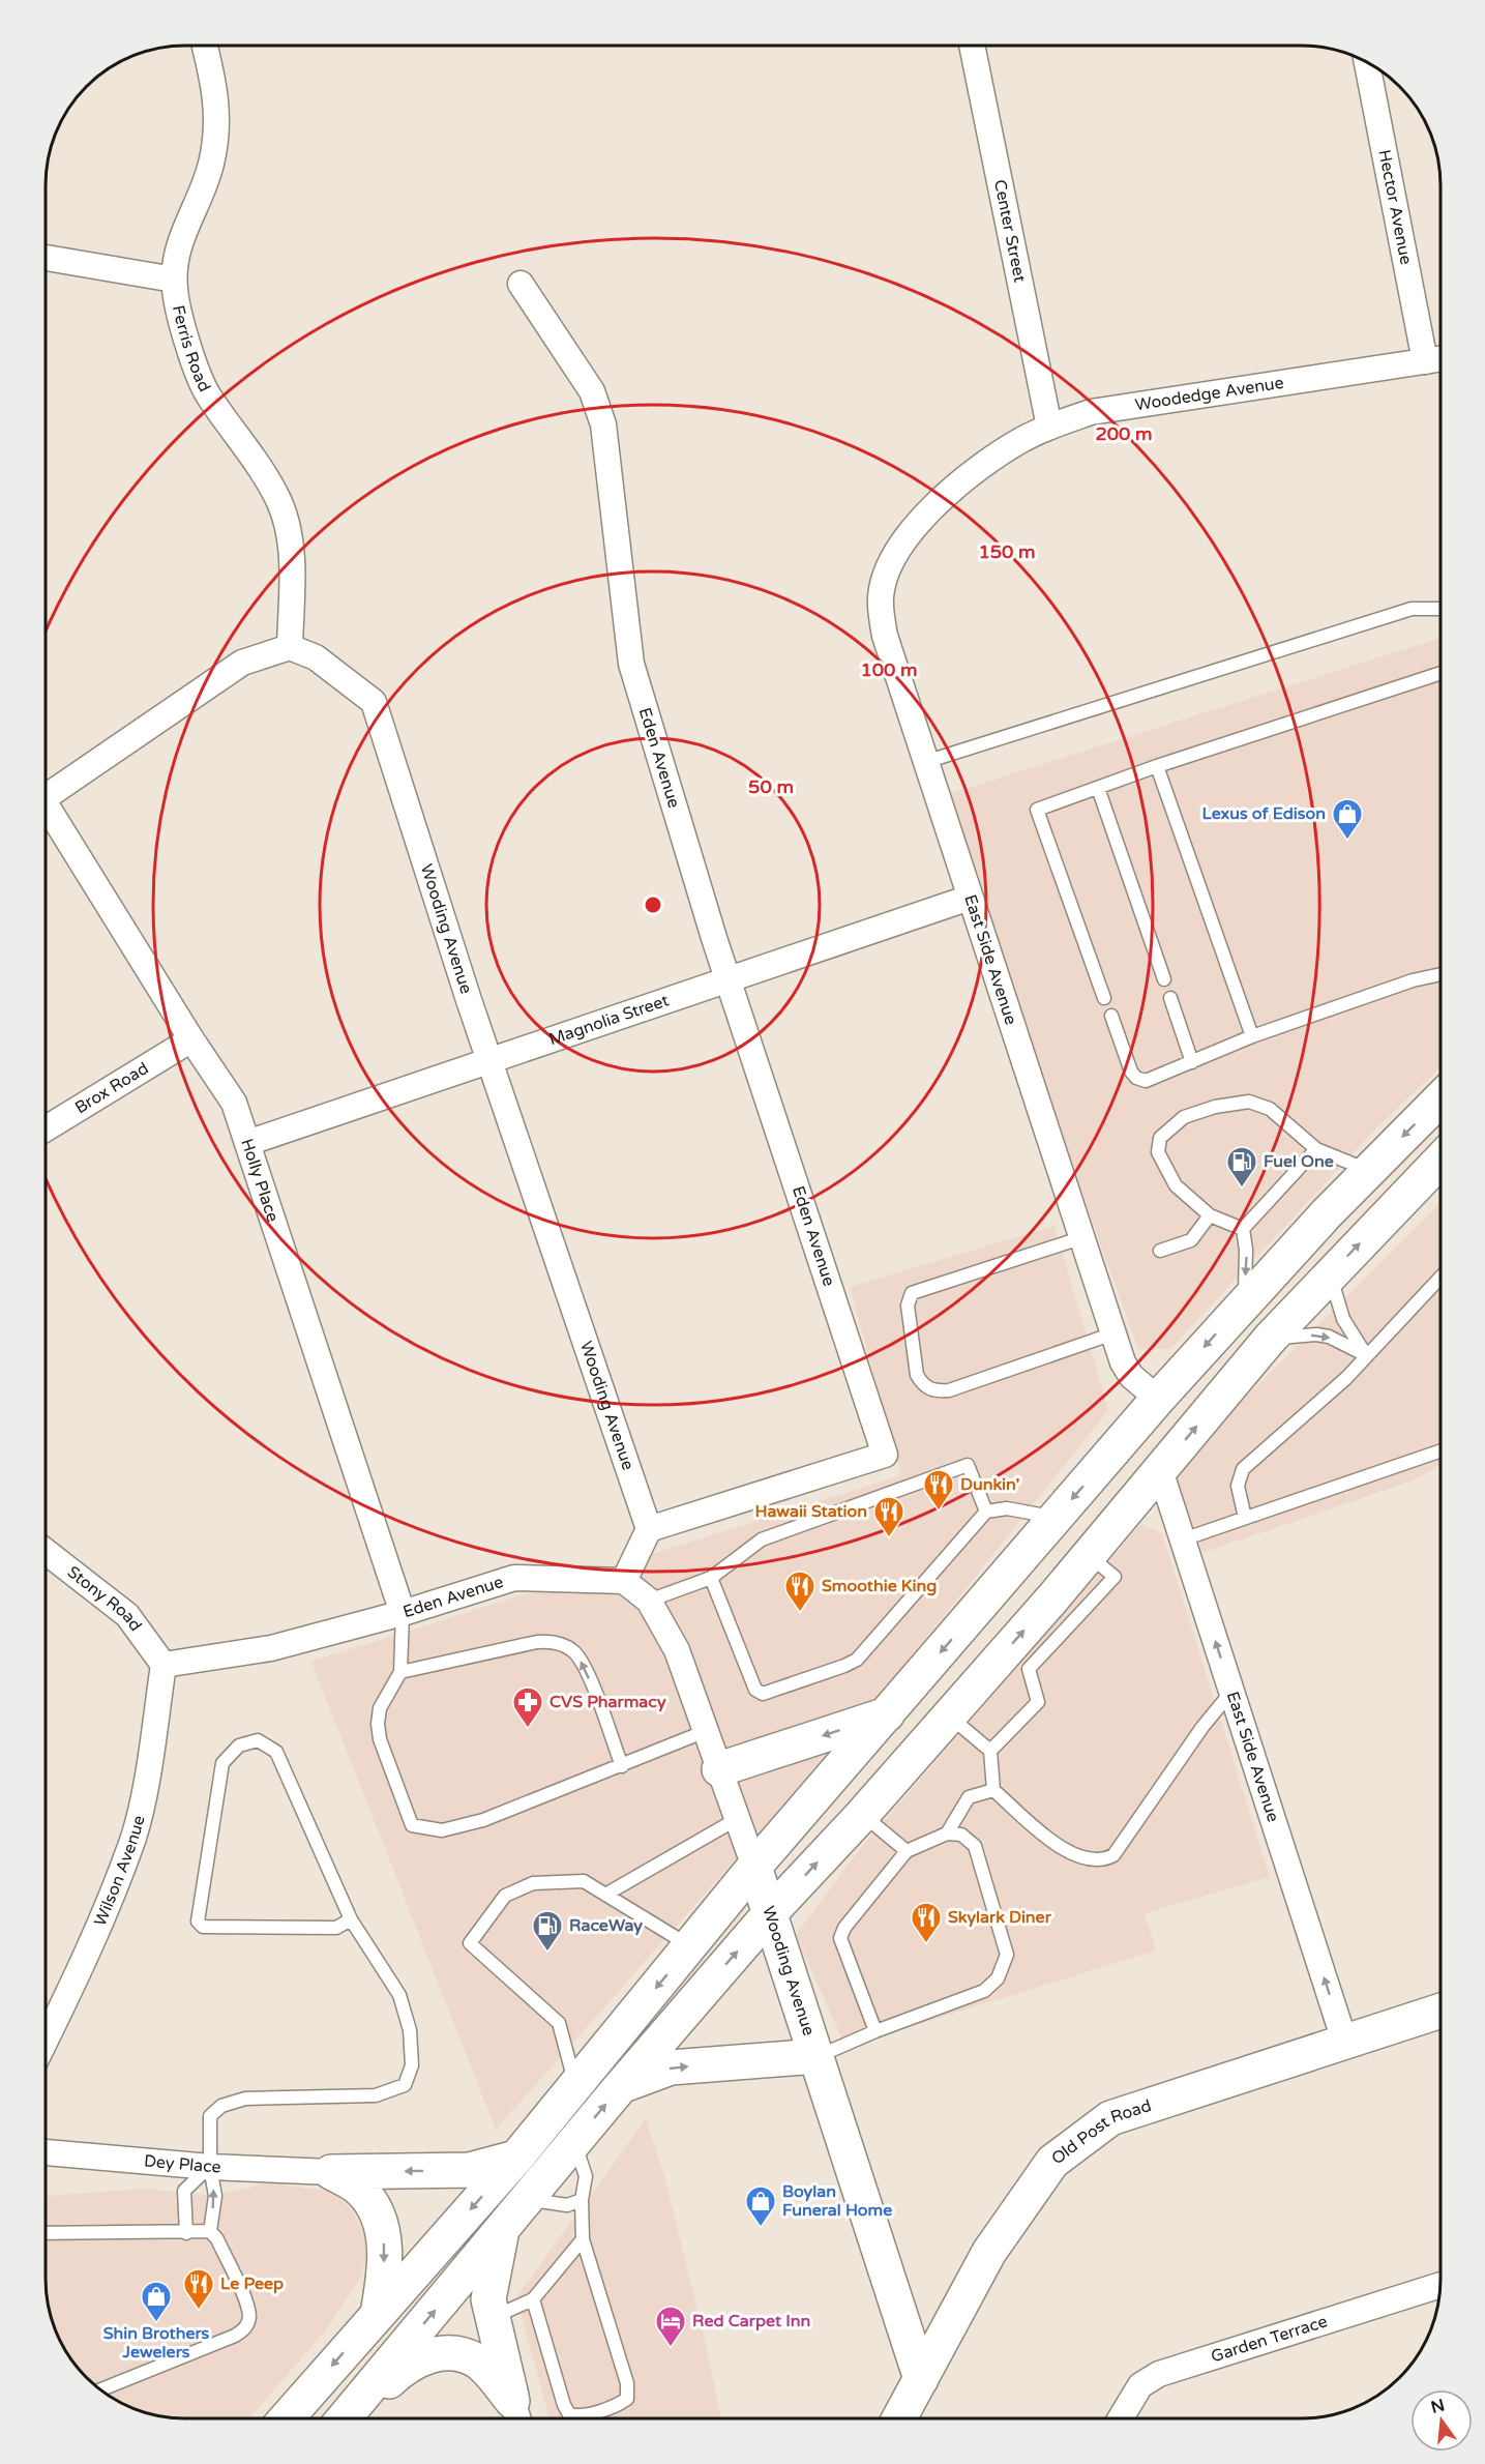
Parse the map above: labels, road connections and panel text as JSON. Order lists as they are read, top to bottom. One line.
{"streets":{"main road":["Wooding Avenue","Old Post Road"],"street":["Hector Avenue","Center Street","Ferris Road","Woodedge Avenue","Eden Avenue","East Side Avenue","Magnolia Street","Brox Road","Holly Place","Stony Road","Wilson Avenue","Dey Place","Garden Terrace"]},"crossings":[["Hector Avenue","Woodedge Avenue"],["Center Street","Woodedge Avenue"],["Ferris Road","Wooding Avenue"],["Woodedge Avenue","East Side Avenue"],["Eden Avenue","Wooding Avenue"],["Eden Avenue","Magnolia Street"],["Eden Avenue","Holly Place"],["Eden Avenue","Stony Road"],["Eden Avenue","Wilson Avenue"],["Wooding Avenue","Magnolia Street"],["Wooding Avenue","Old Post Road"],["East Side Avenue","Magnolia Street"],["East Side Avenue","Old Post Road"],["Magnolia Street","Holly Place"],["Brox Road","Holly Place"],["Stony Road","Wilson Avenue"]],"places":{"shop":["Lexus of Edison","Boylan Funeral Home","Shin Brothers Jewelers"],"fuel station":["Fuel One","RaceWay"],"restaurant":["Dunkin'","Hawaii Station","Smoothie King","Skylark Diner","Le Peep"],"pharmacy":["CVS Pharmacy"],"hotel":["Red Carpet Inn"]},"north":"top","rings":["200 m","150 m","100 m","50 m"]}
